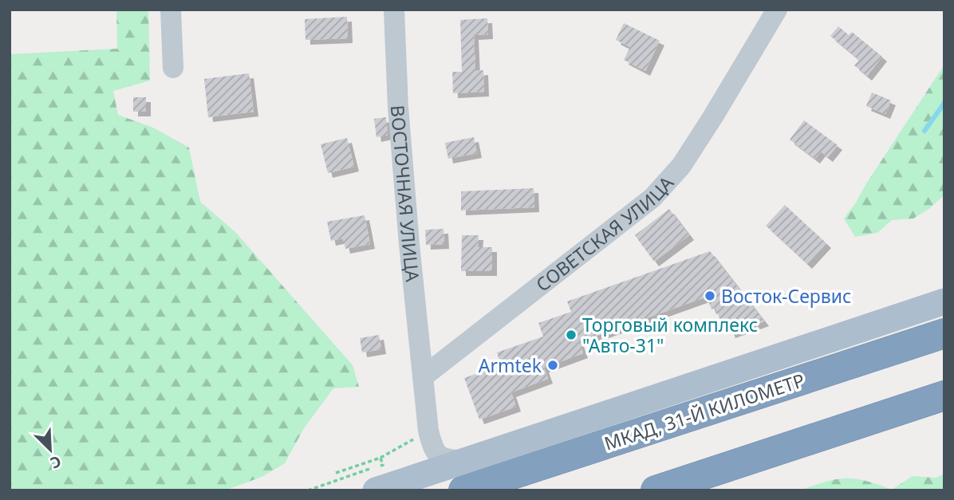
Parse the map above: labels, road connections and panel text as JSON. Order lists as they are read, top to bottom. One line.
{"streets":{"highway":["МКАД, 31-Й КИЛОМЕТР"],"street":["ВОСТОЧНАЯ УЛИЦА","СОВЕТСКАЯ УЛИЦА"]},"crossings":[["ВОСТОЧНАЯ УЛИЦА","СОВЕТСКАЯ УЛИЦА"]],"places":["Восток-Сервис","Торговый комплекс \"Авто-31\"","Armtek"],"north":"bottom right"}
